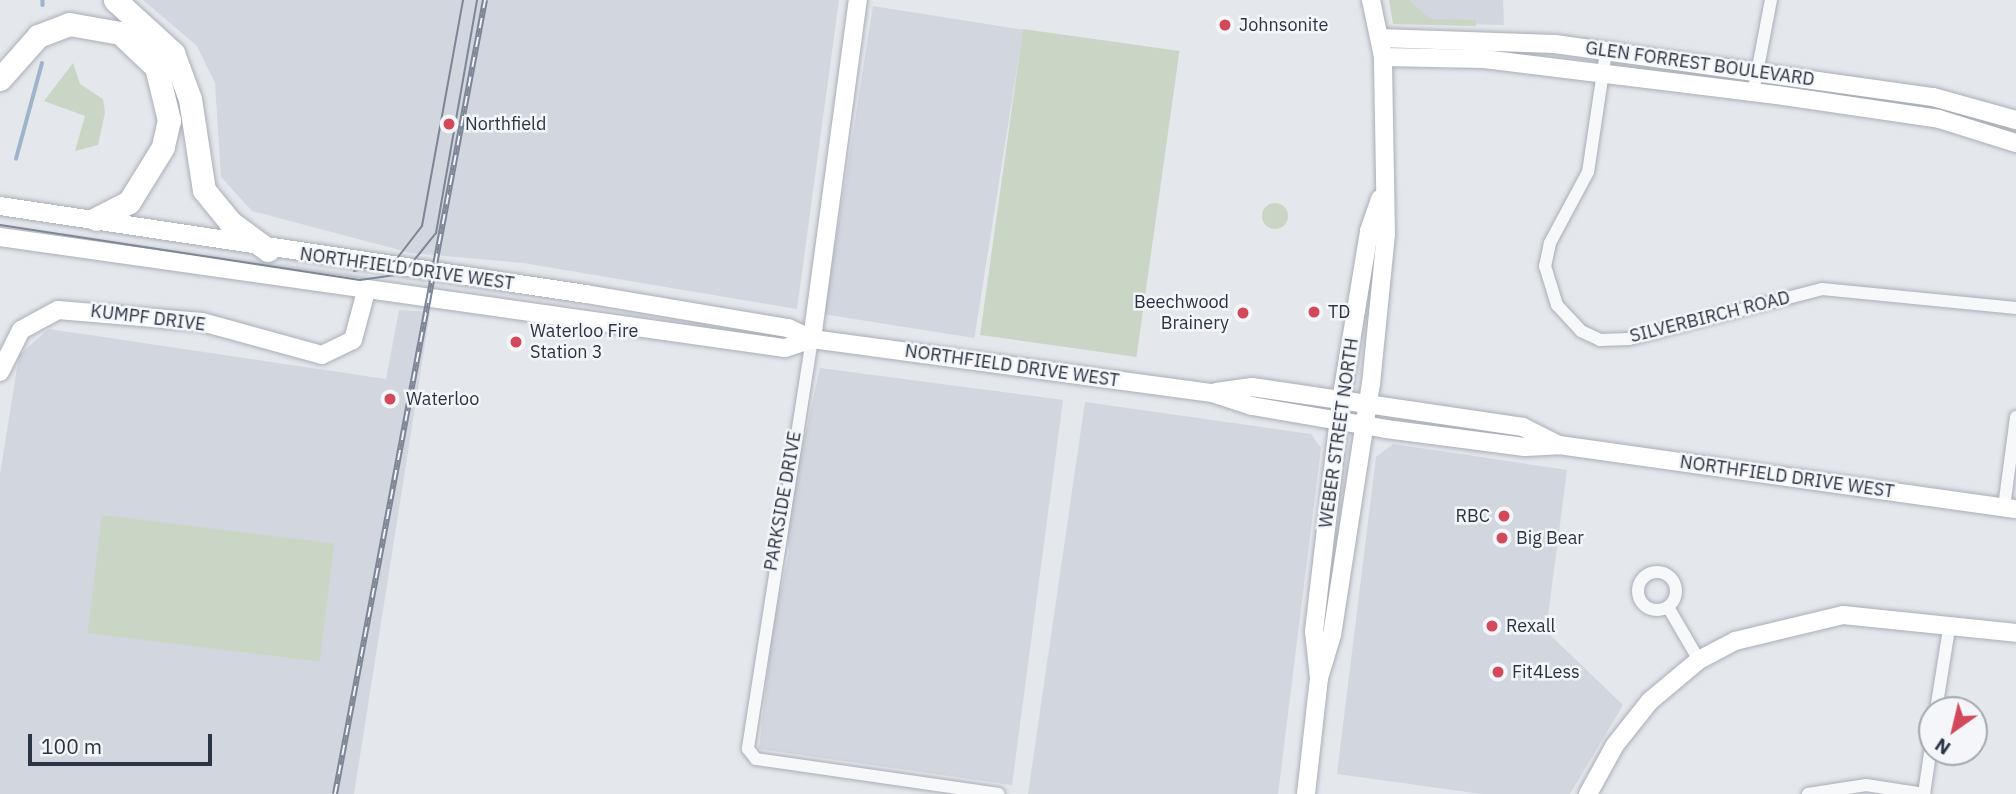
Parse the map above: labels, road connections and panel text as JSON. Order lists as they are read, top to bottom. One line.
{"streets":{"main road":["GLEN FORREST BOULEVARD","NORTHFIELD DRIVE WEST","KUMPF DRIVE","WEBER STREET NORTH","PARKSIDE DRIVE"],"street":["SILVERBIRCH ROAD"]},"crossings":[["GLEN FORREST BOULEVARD","SILVERBIRCH ROAD"],["GLEN FORREST BOULEVARD","WEBER STREET NORTH"],["NORTHFIELD DRIVE WEST","KUMPF DRIVE"],["NORTHFIELD DRIVE WEST","WEBER STREET NORTH"],["NORTHFIELD DRIVE WEST","PARKSIDE DRIVE"]],"places":["Johnsonite","Northfield","TD","Beechwood Brainery","Waterloo Fire Station 3","Waterloo","RBC","Big Bear","Rexall","Fit4Less"],"scale_bar":"100 m","north":"bottom left"}
